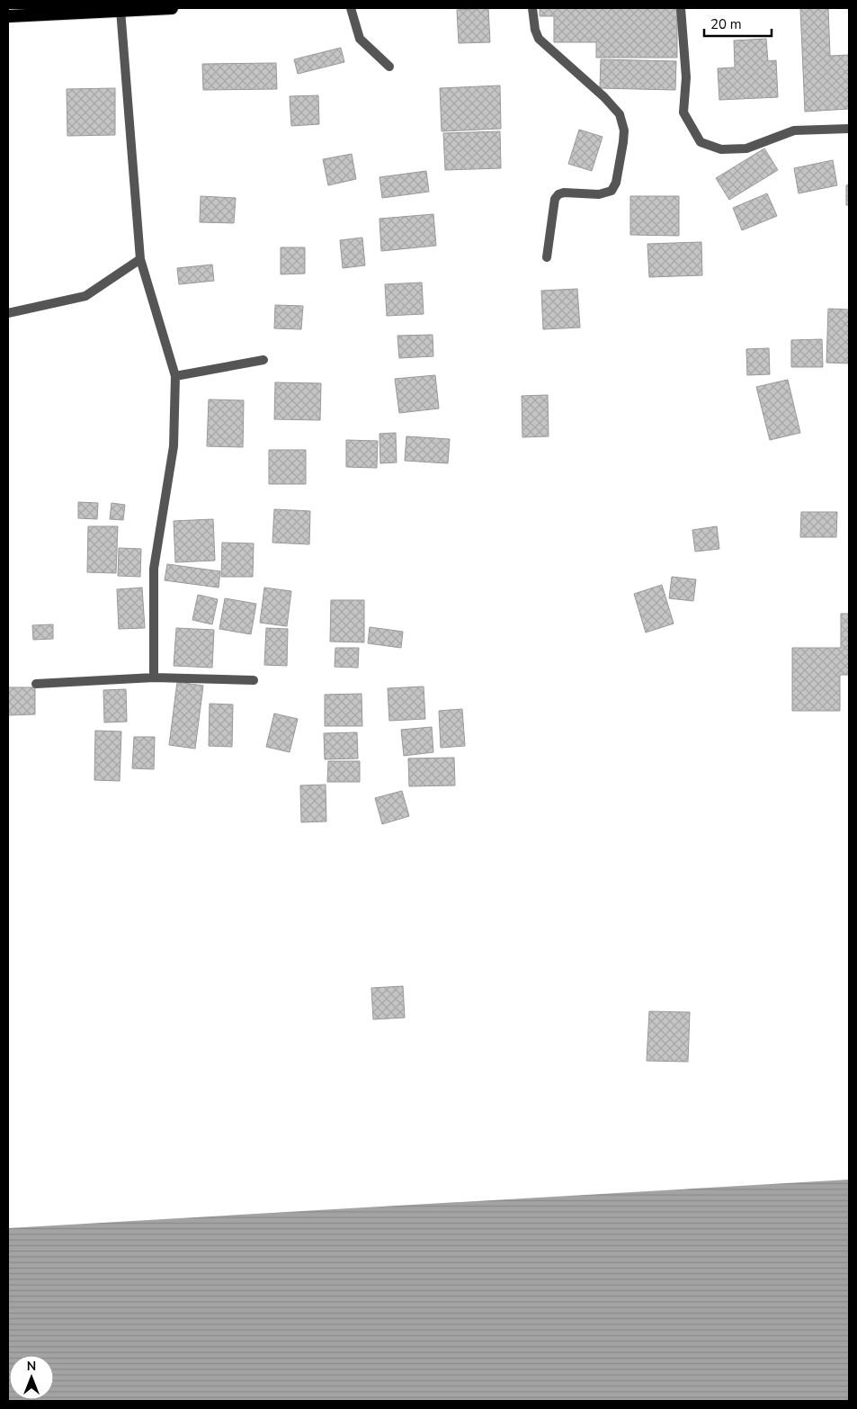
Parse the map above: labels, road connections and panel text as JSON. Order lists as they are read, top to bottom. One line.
{"scale_bar":"20 m","north":"top"}
